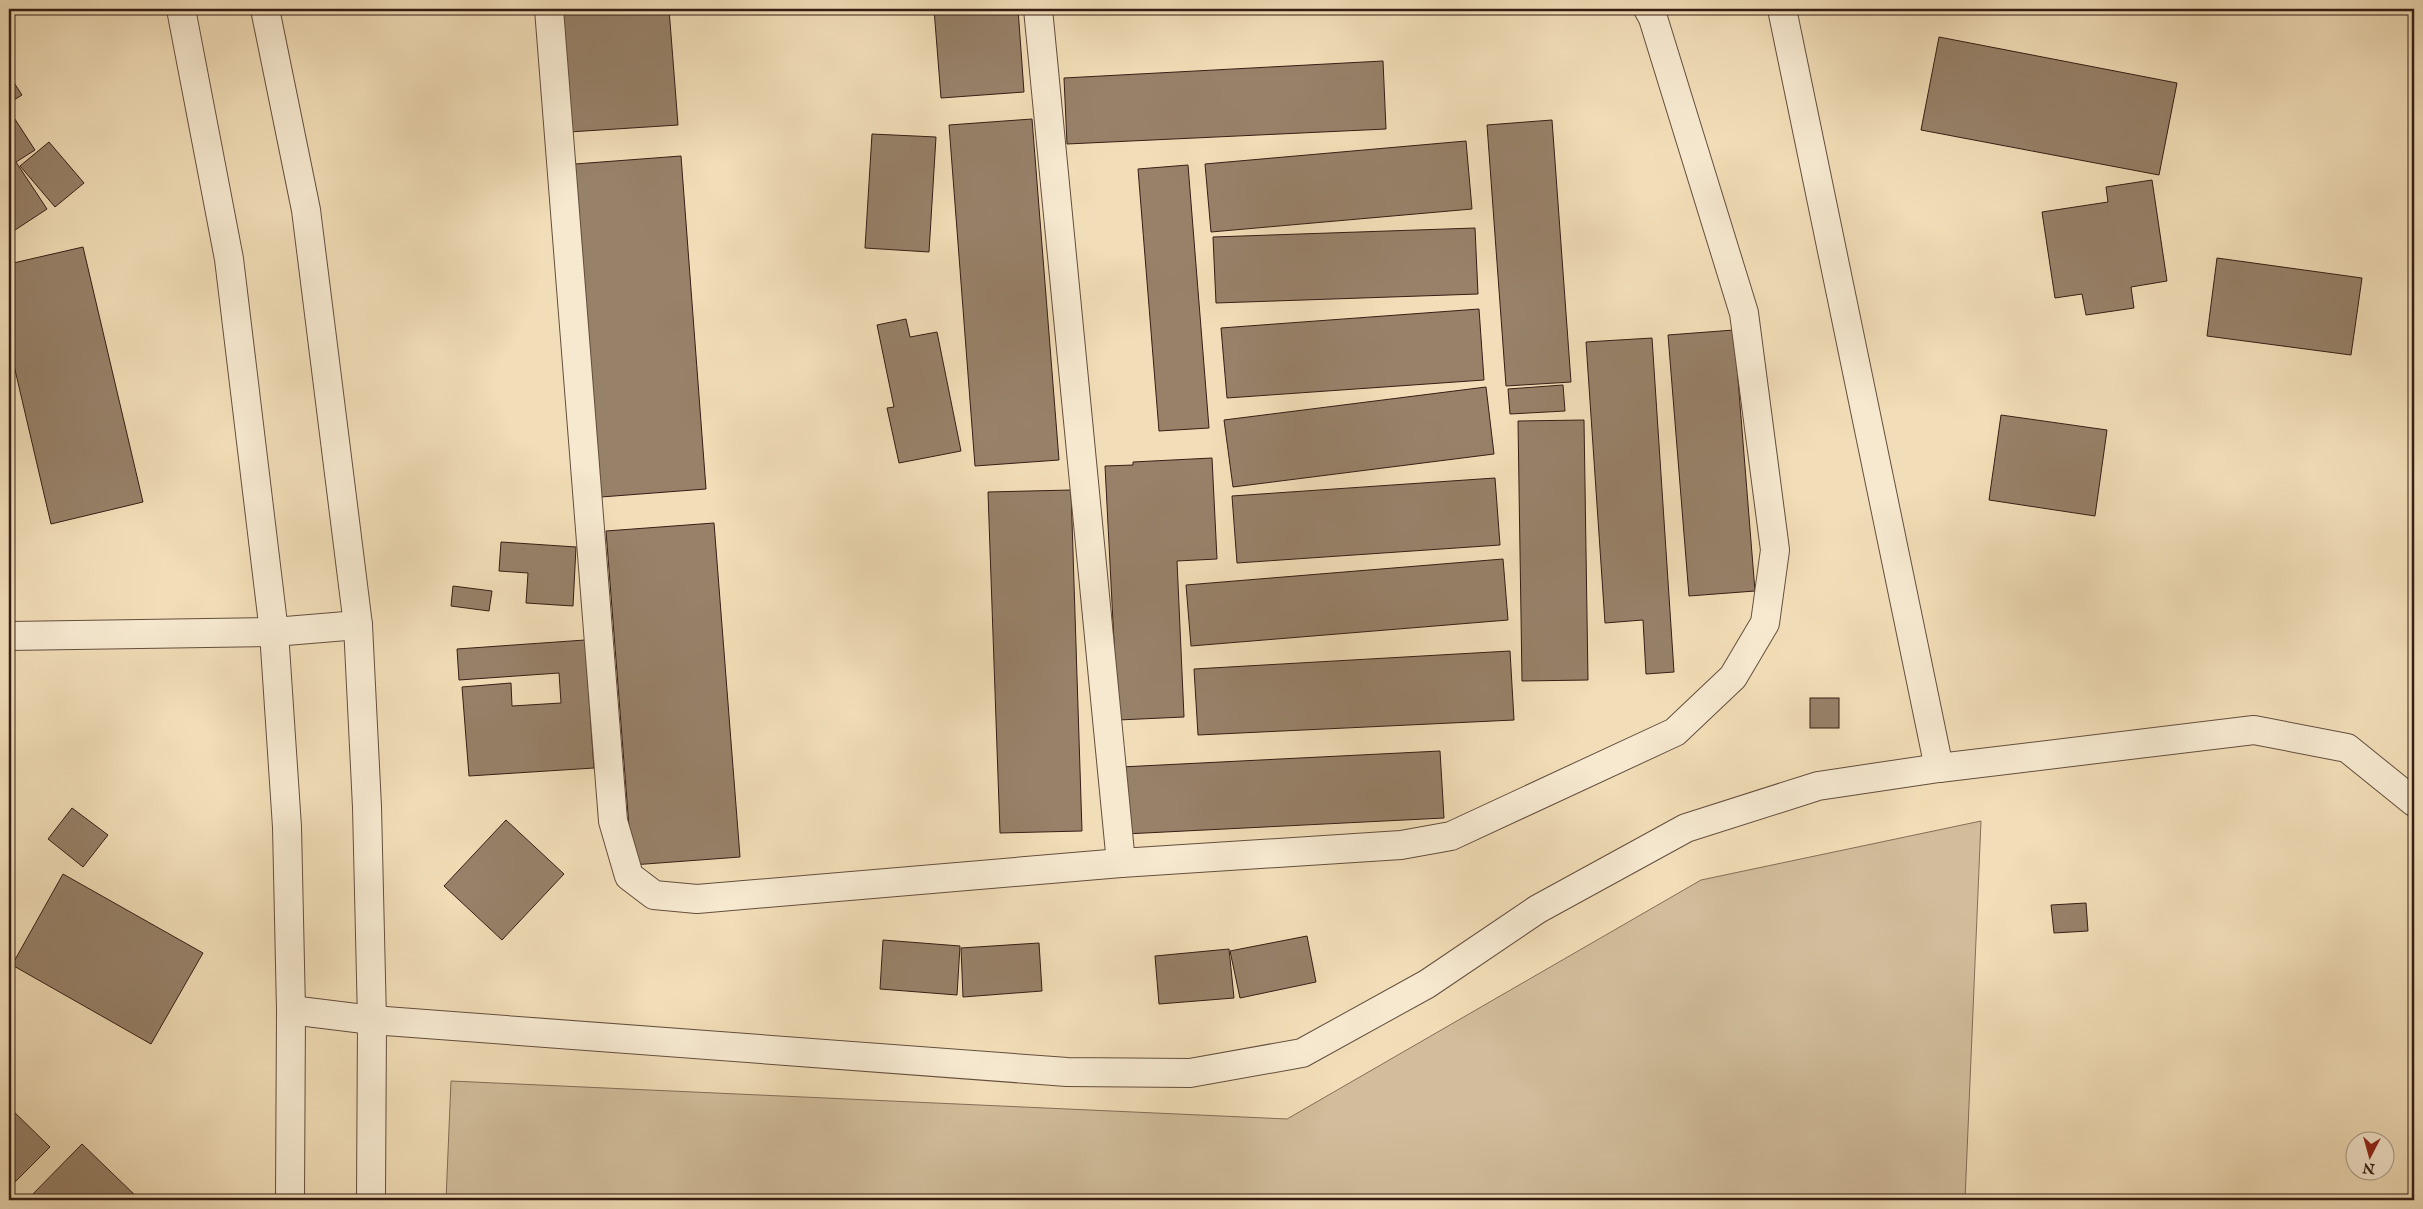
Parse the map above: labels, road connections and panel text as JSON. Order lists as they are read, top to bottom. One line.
{"north":"bottom"}
